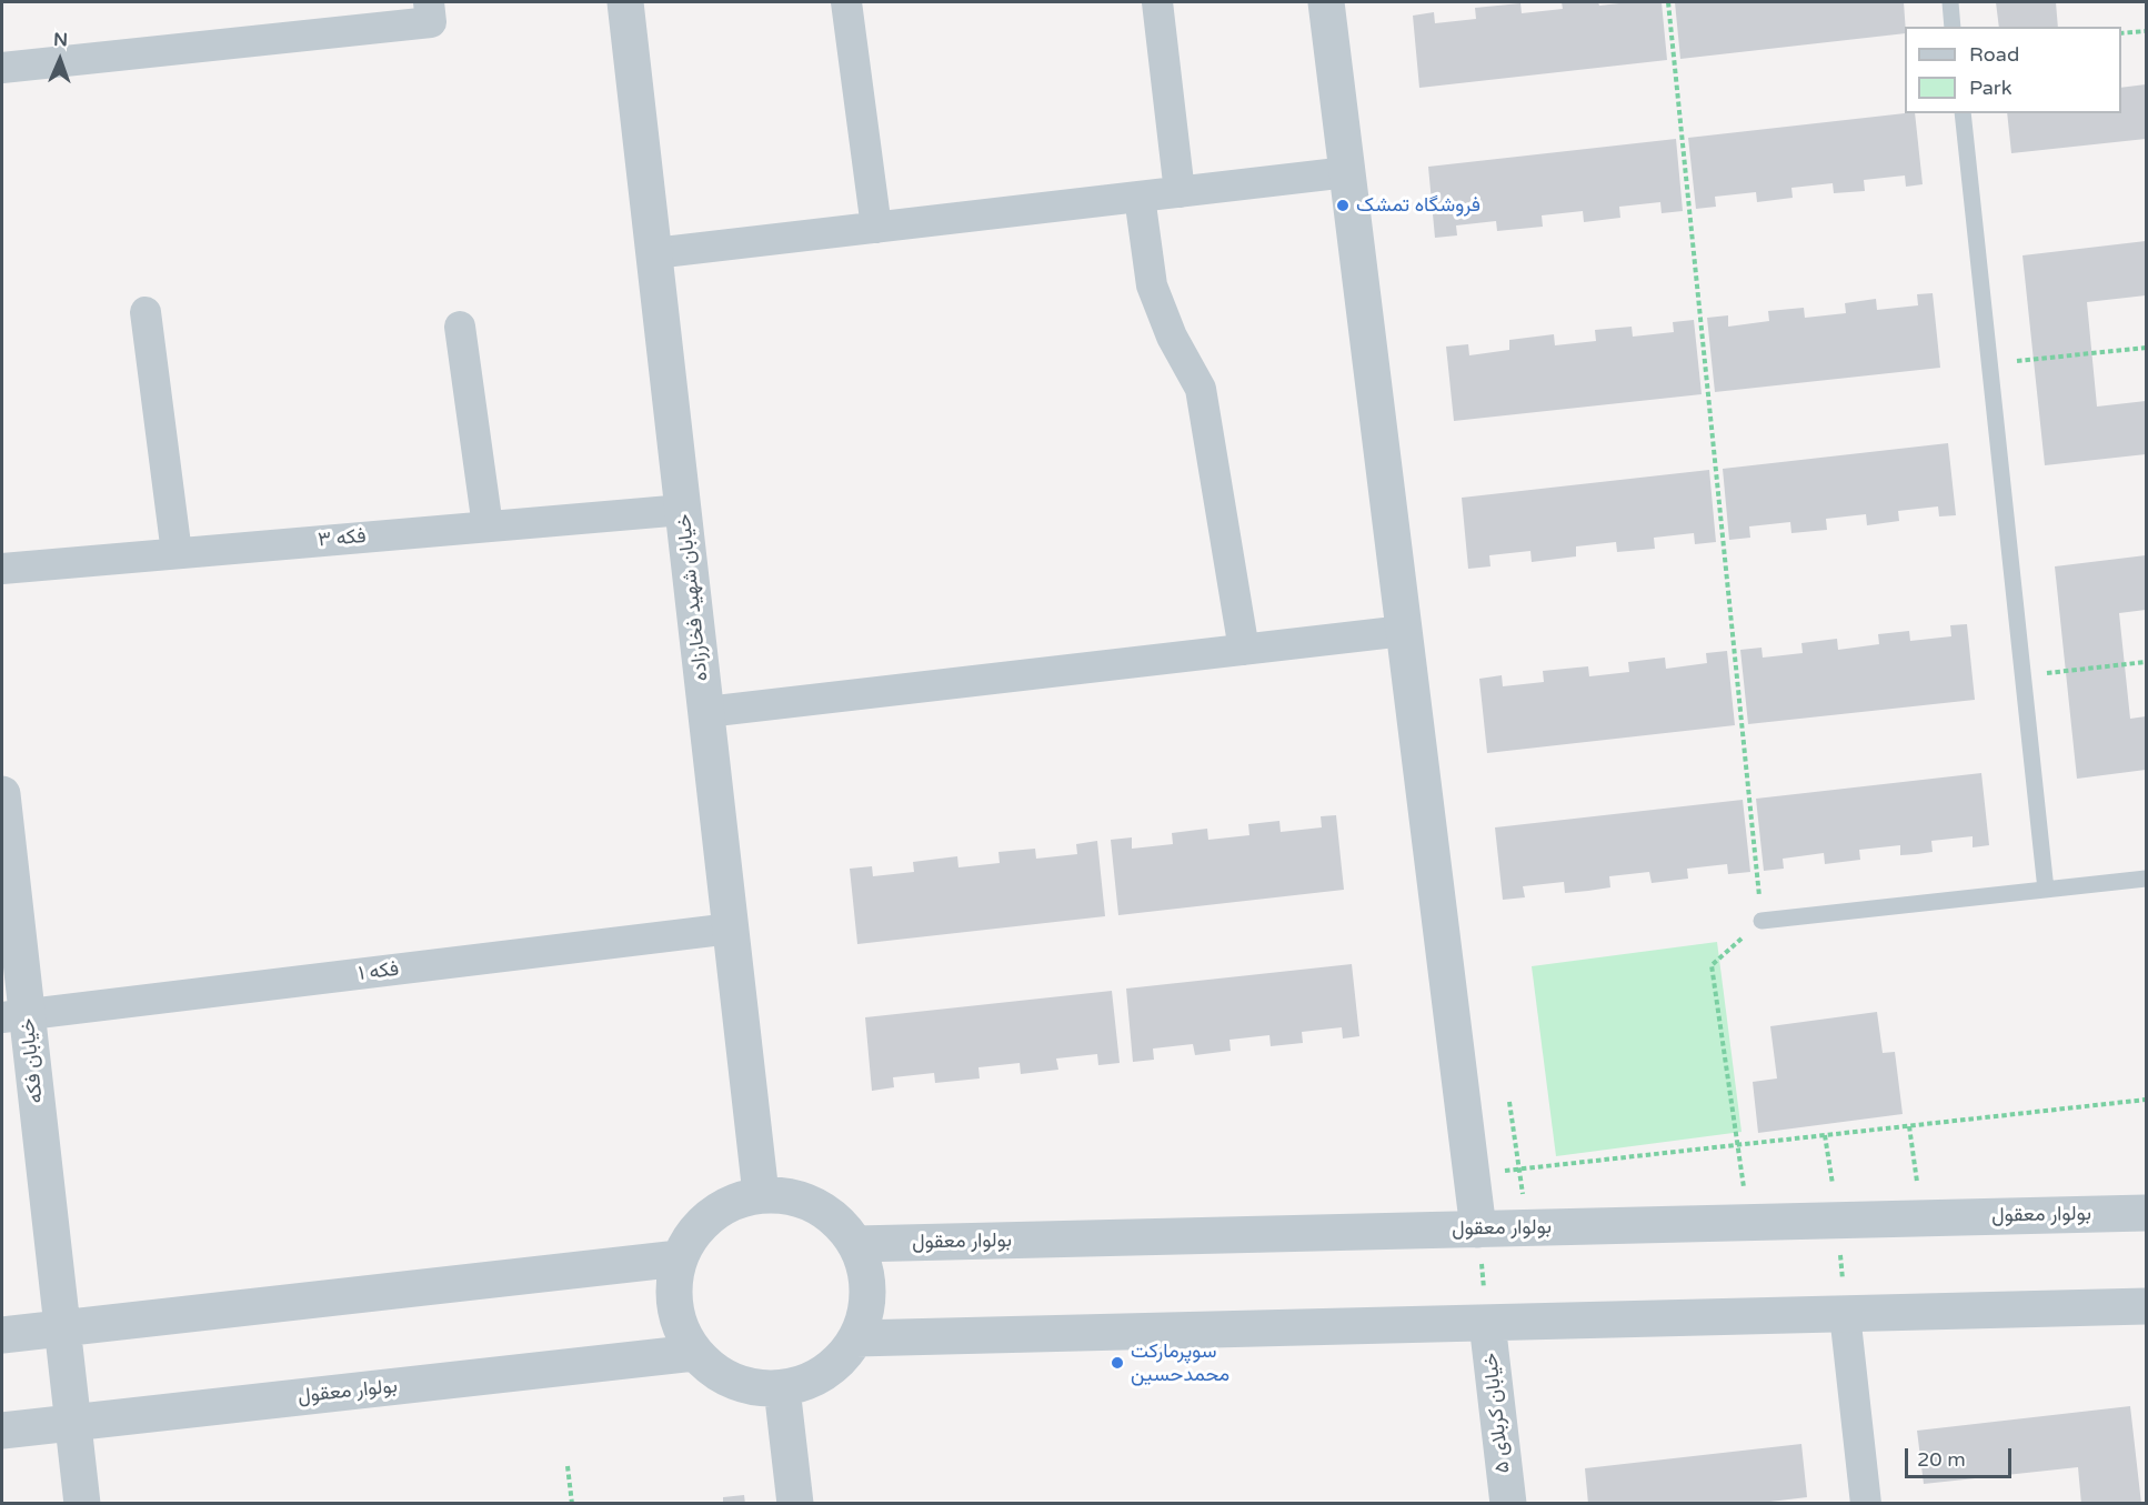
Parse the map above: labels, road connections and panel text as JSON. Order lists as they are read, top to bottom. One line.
{"streets":{"street":["فکه ۳","خیابان شهید فخارزاده","فکه ۱","خیابان فکه","بولوار معقول","خیابان کربلای ۵"]},"crossings":[["فکه ۳","خیابان شهید فخارزاده"],["خیابان شهید فخارزاده","فکه ۱"],["خیابان شهید فخارزاده","بولوار معقول"],["فکه ۱","خیابان فکه"],["خیابان فکه","بولوار معقول"]],"places":["فروشگاه تمشک","سوپرمارکت محمدحسین"],"legend":["Road","Park"],"scale_bar":"20 m","north":"top"}
